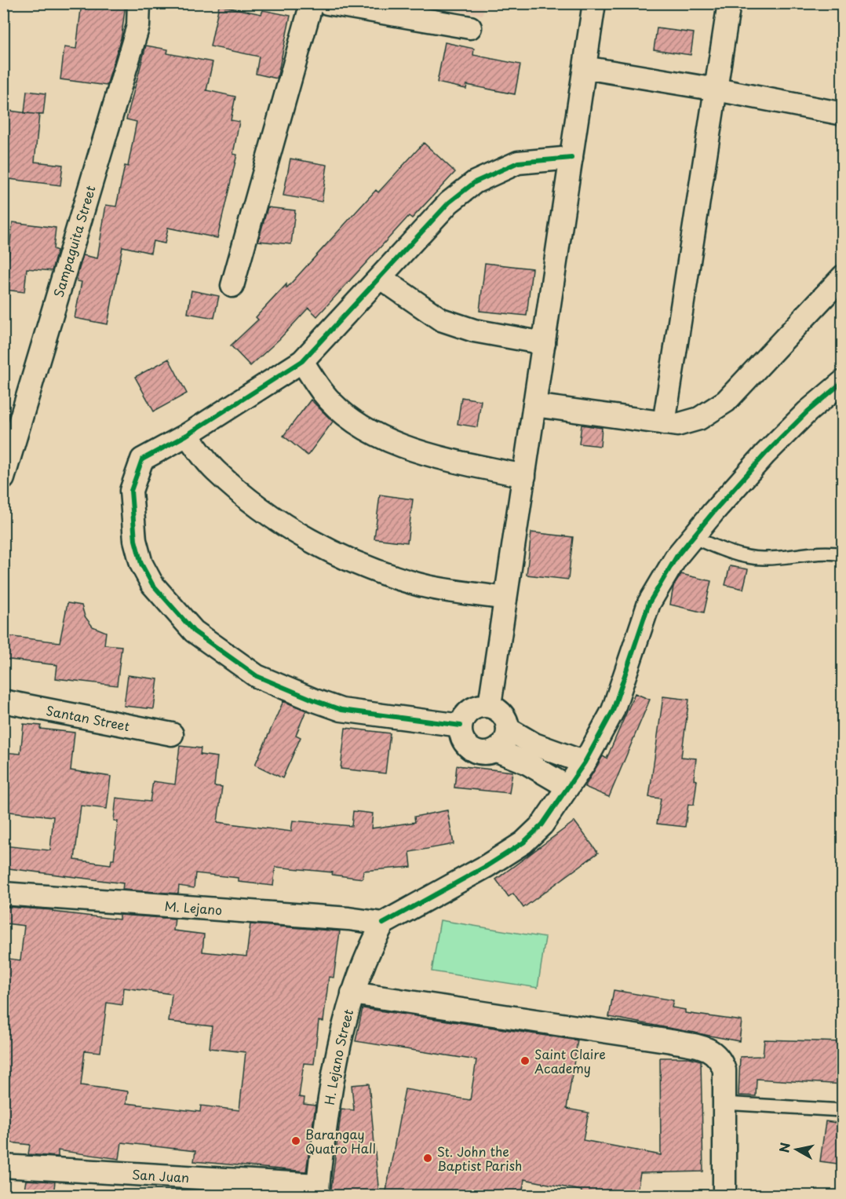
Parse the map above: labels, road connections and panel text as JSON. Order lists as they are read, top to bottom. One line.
{"streets":{"street":["Sampaguita Street","Santan Street","M. Lejano","H. Lejano Street","San Juan"]},"crossings":[["M. Lejano","H. Lejano Street"],["H. Lejano Street","San Juan"]],"places":["Saint Claire Academy","Barangay Quatro Hall","St. John the Baptist Parish"],"north":"left"}
